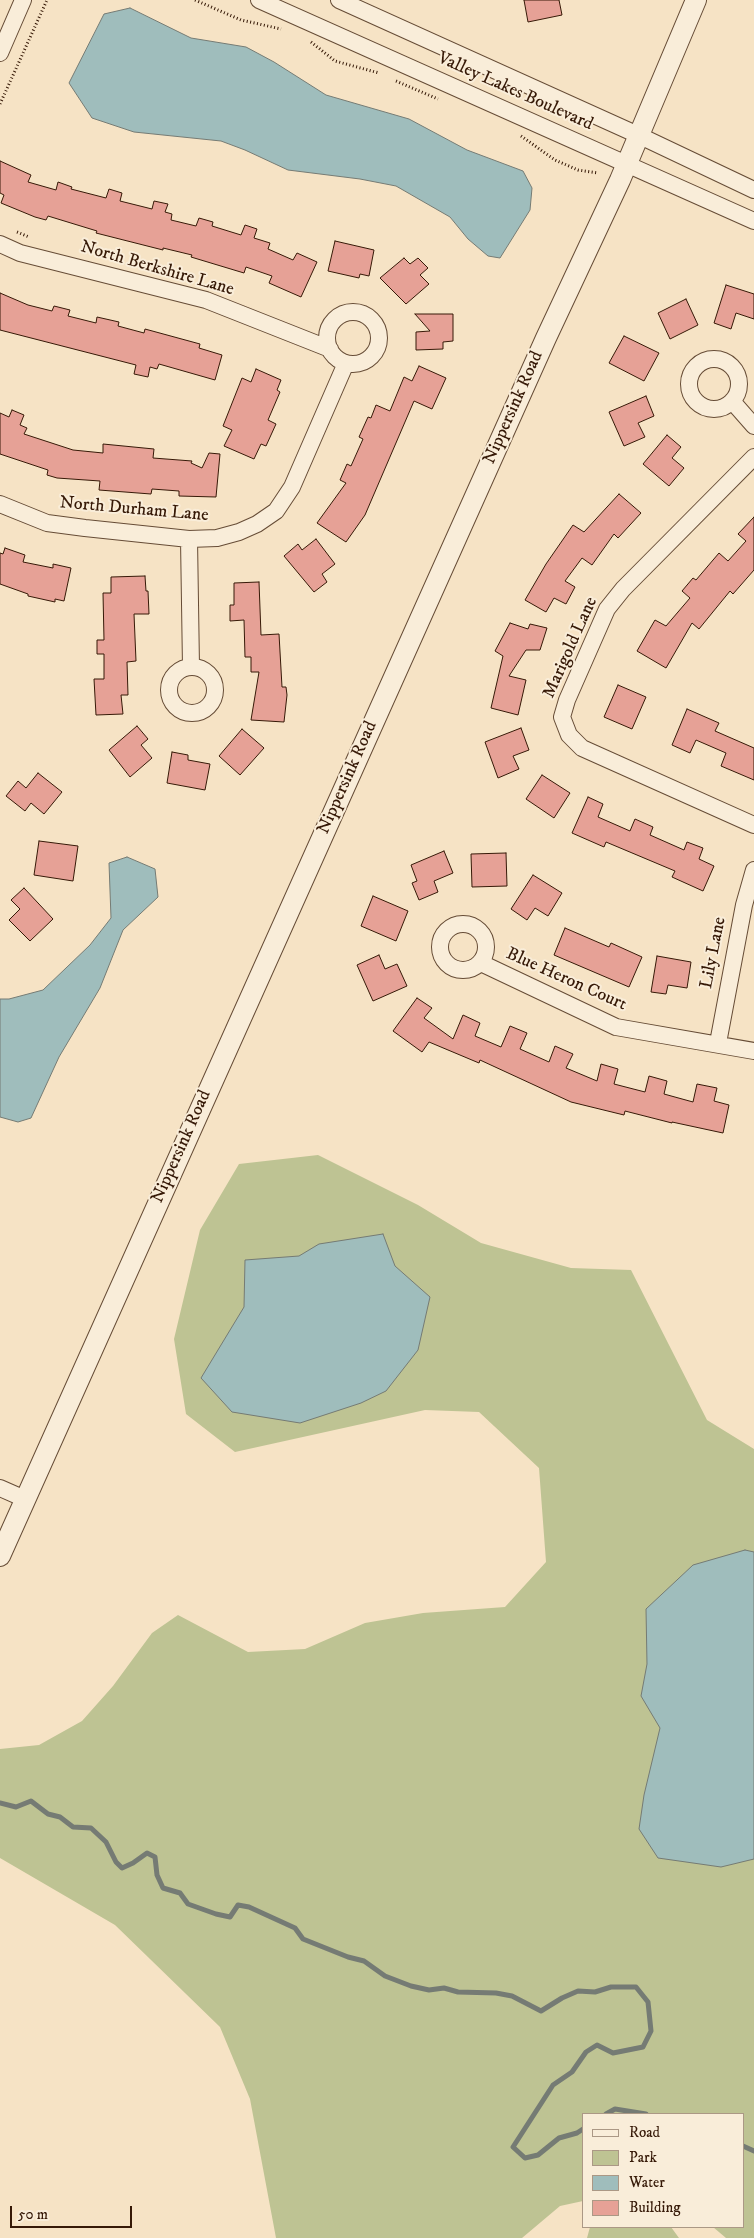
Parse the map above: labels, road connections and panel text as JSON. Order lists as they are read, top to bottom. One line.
{"streets":{"street":["Valley Lakes Boulevard","North Berkshire Lane","Nippersink Road","North Durham Lane","Marigold Lane","Lily Lane","Blue Heron Court"]},"crossings":[["Valley Lakes Boulevard","Nippersink Road"],["North Berkshire Lane","North Durham Lane"],["Lily Lane","Blue Heron Court"]],"legend":["Road","Park","Water","Building"],"scale_bar":"50 m"}
